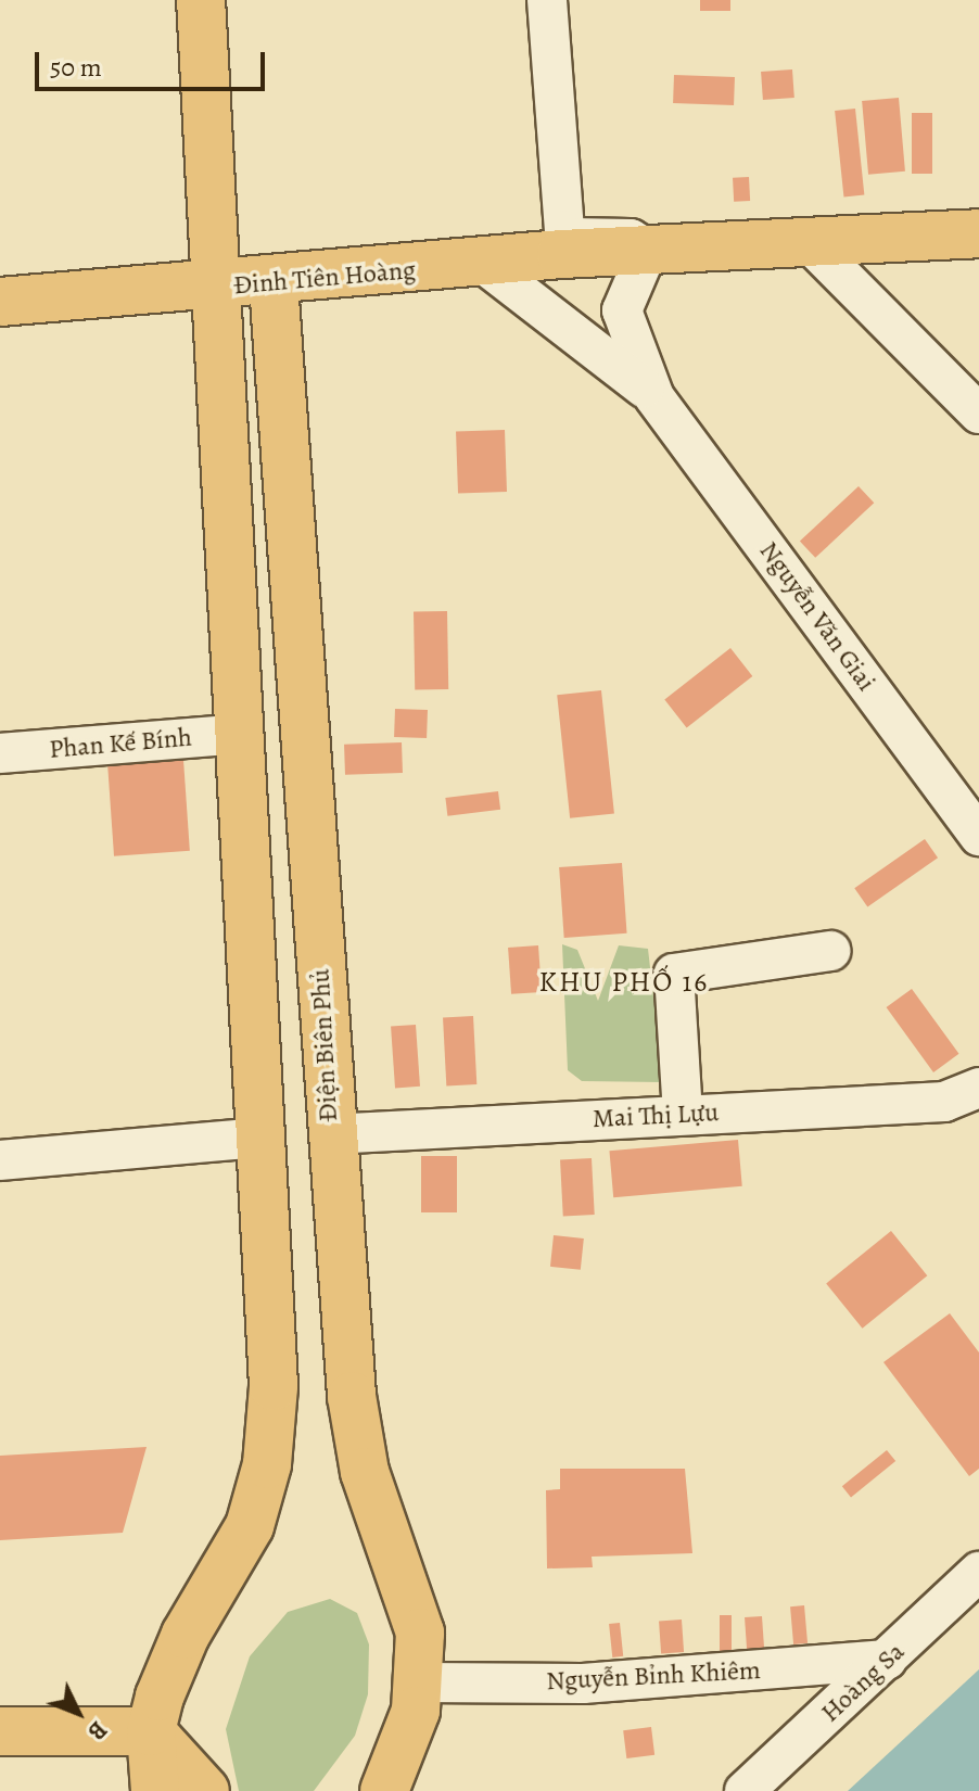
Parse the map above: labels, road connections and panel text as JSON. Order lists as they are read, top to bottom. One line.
{"streets":{"main road":["Đinh Tiên Hoàng","Ðiện Biên Phủ"],"street":["Nguyễn Văn Giai","Phan Kế Bính","Mai Thị Lựu","Nguyễn Bỉnh Khiêm","Hoàng Sa"]},"crossings":[["Đinh Tiên Hoàng","Nguyễn Văn Giai"],["Đinh Tiên Hoàng","Ðiện Biên Phủ"],["Ðiện Biên Phủ","Mai Thị Lựu"],["Ðiện Biên Phủ","Nguyễn Bỉnh Khiêm"],["Nguyễn Bỉnh Khiêm","Hoàng Sa"]],"districts":["KHU PHỐ 16"],"scale_bar":"50 m","north":"bottom right"}
